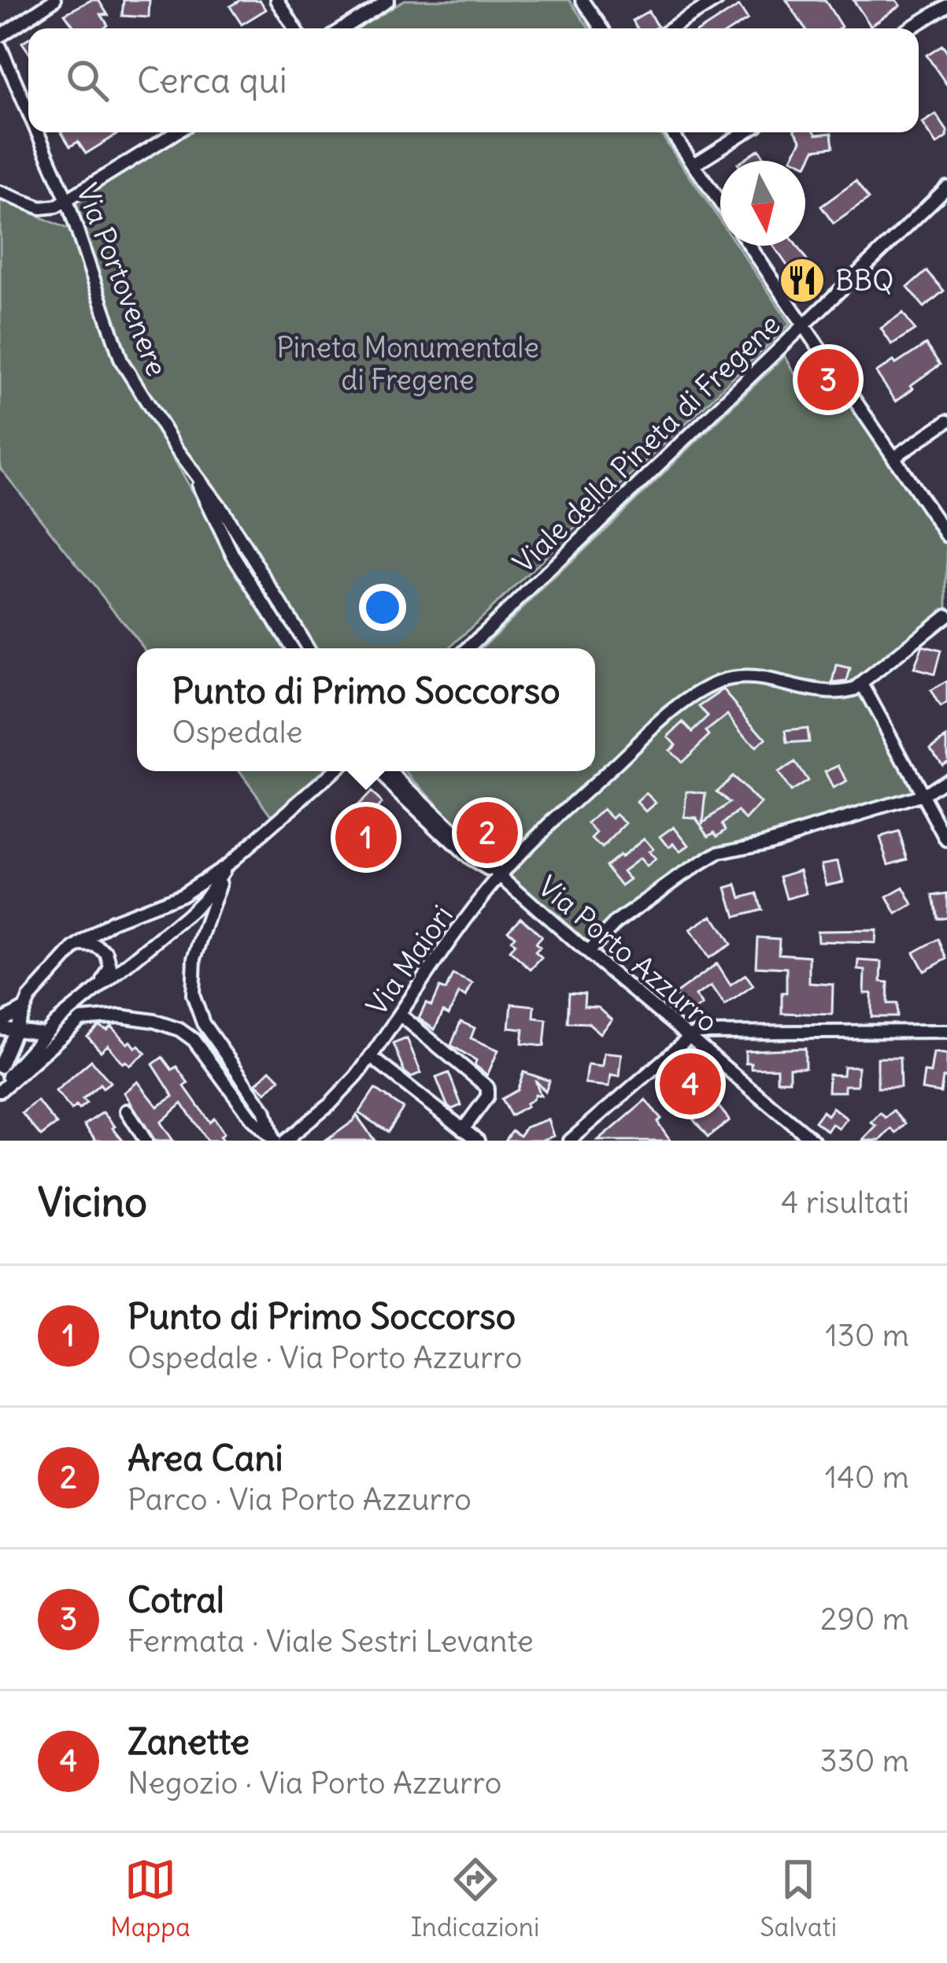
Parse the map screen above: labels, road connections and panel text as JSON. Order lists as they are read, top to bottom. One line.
{"streets":{"street":["Via Portovenere","Viale della Pineta di Fregene","Via Porto Azzurro","Via Maiori"]},"crossings":[["Via Porto Azzurro","Via Maiori"]],"parks":["Pineta Monumentale di Fregene"],"places":{"restaurant":["BBQ"]},"north":"bottom","page":{"search":"Cerca qui","pins":["3","2","1","4"],"popup":["Punto di Primo Soccorso","Ospedale"],"heading":["Vicino","4 risultati"],"list":[{"mark":"1","name":"Punto di Primo Soccorso","note":"Ospedale · Via Porto Azzurro","value":"130 m"},{"mark":"2","name":"Area Cani","note":"Parco · Via Porto Azzurro","value":"140 m"},{"mark":"3","name":"Cotral","note":"Fermata · Viale Sestri Levante","value":"290 m"},{"mark":"4","name":"Zanette","note":"Negozio · Via Porto Azzurro","value":"330 m"}],"nav":["Mappa","Indicazioni","Salvati"]}}
